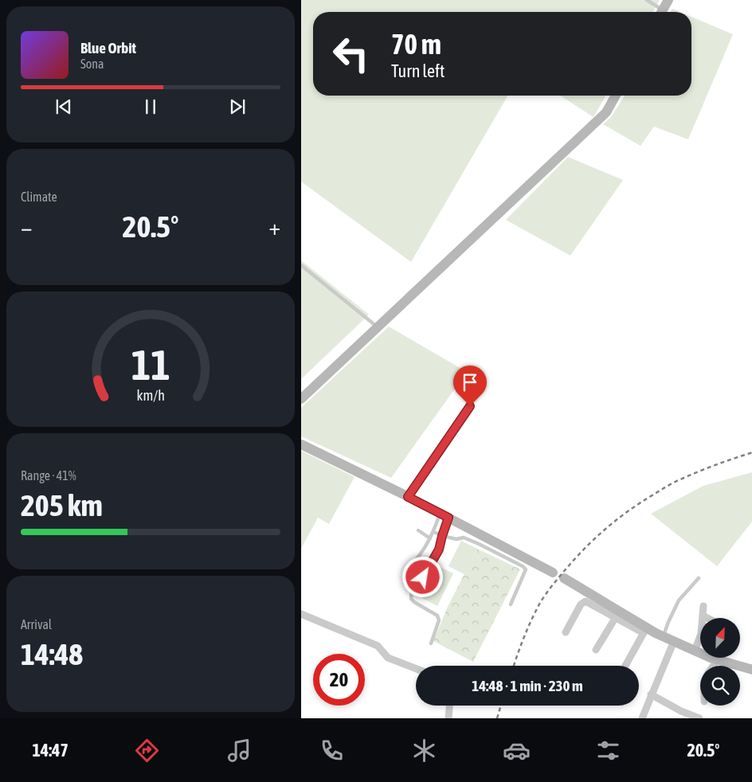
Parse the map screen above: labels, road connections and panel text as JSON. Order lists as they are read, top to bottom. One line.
{"north":"top right","page":{"turn":["70 m","Turn left"],"song":["Blue Orbit","Sona"],"tile":["Climate",["Range · 41%","205 km"],["Arrival","14:48"]],"heat":["−","20.5°","+"],"limit":"20","trip":"14:48 · 1 min · 230 m","tabs":["14:47","20.5°"],"gauge":["11","km/h"]}}
